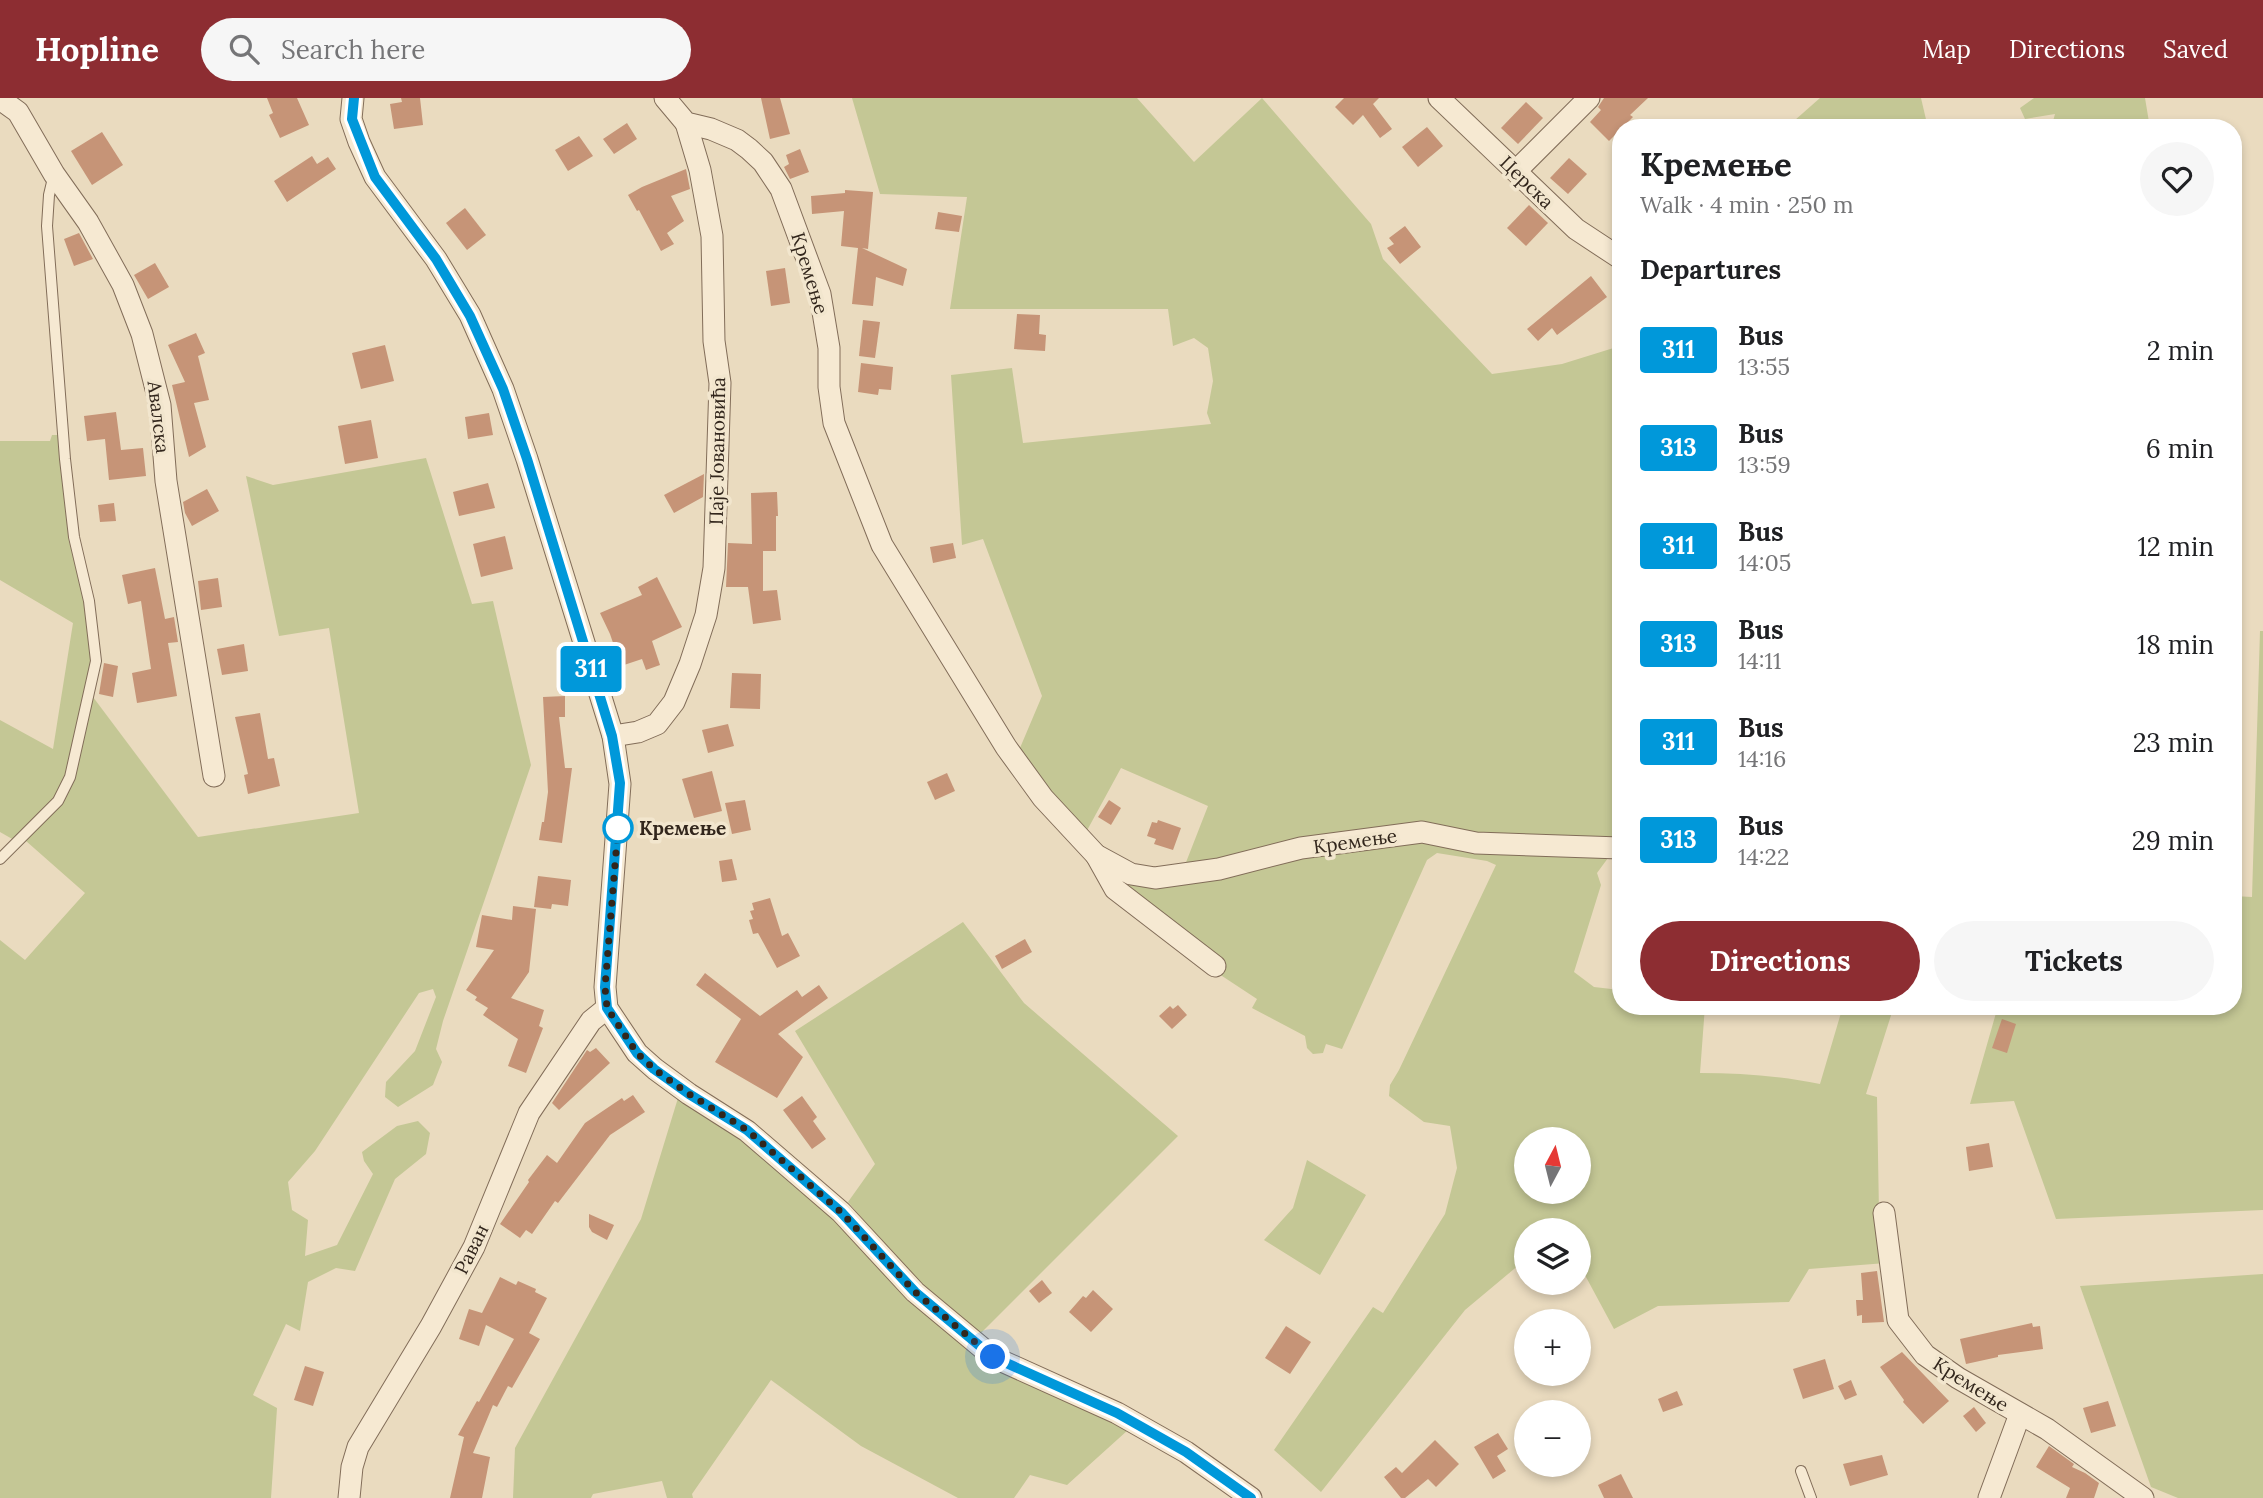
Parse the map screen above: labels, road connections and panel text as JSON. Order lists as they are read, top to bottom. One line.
{"streets":{"street":["Церска","Кремење","Авалска","Паје Јовановића","Раван"]},"crossings":[["Кремење","Паје Јовановића"]],"places":["Кремење"],"lines":["bus line 311"],"north":"top","page":{"header":"Hopline","search":"Search here","nav":["Map","Directions","Saved"],"on_map":"311","heading":[["Кремење","Walk · 4 min · 250 m"],"Departures"],"list":[{"mark":"311","name":"Bus","note":"13:55","value":"2 min"},{"mark":"313","name":"Bus","note":"13:59","value":"6 min"},{"mark":"311","name":"Bus","note":"14:05","value":"12 min"},{"mark":"313","name":"Bus","note":"14:11","value":"18 min"},{"mark":"311","name":"Bus","note":"14:16","value":"23 min"},{"mark":"313","name":"Bus","note":"14:22","value":"29 min"}],"buttons":["Directions","Tickets"],"map_buttons":["+","−"]}}
